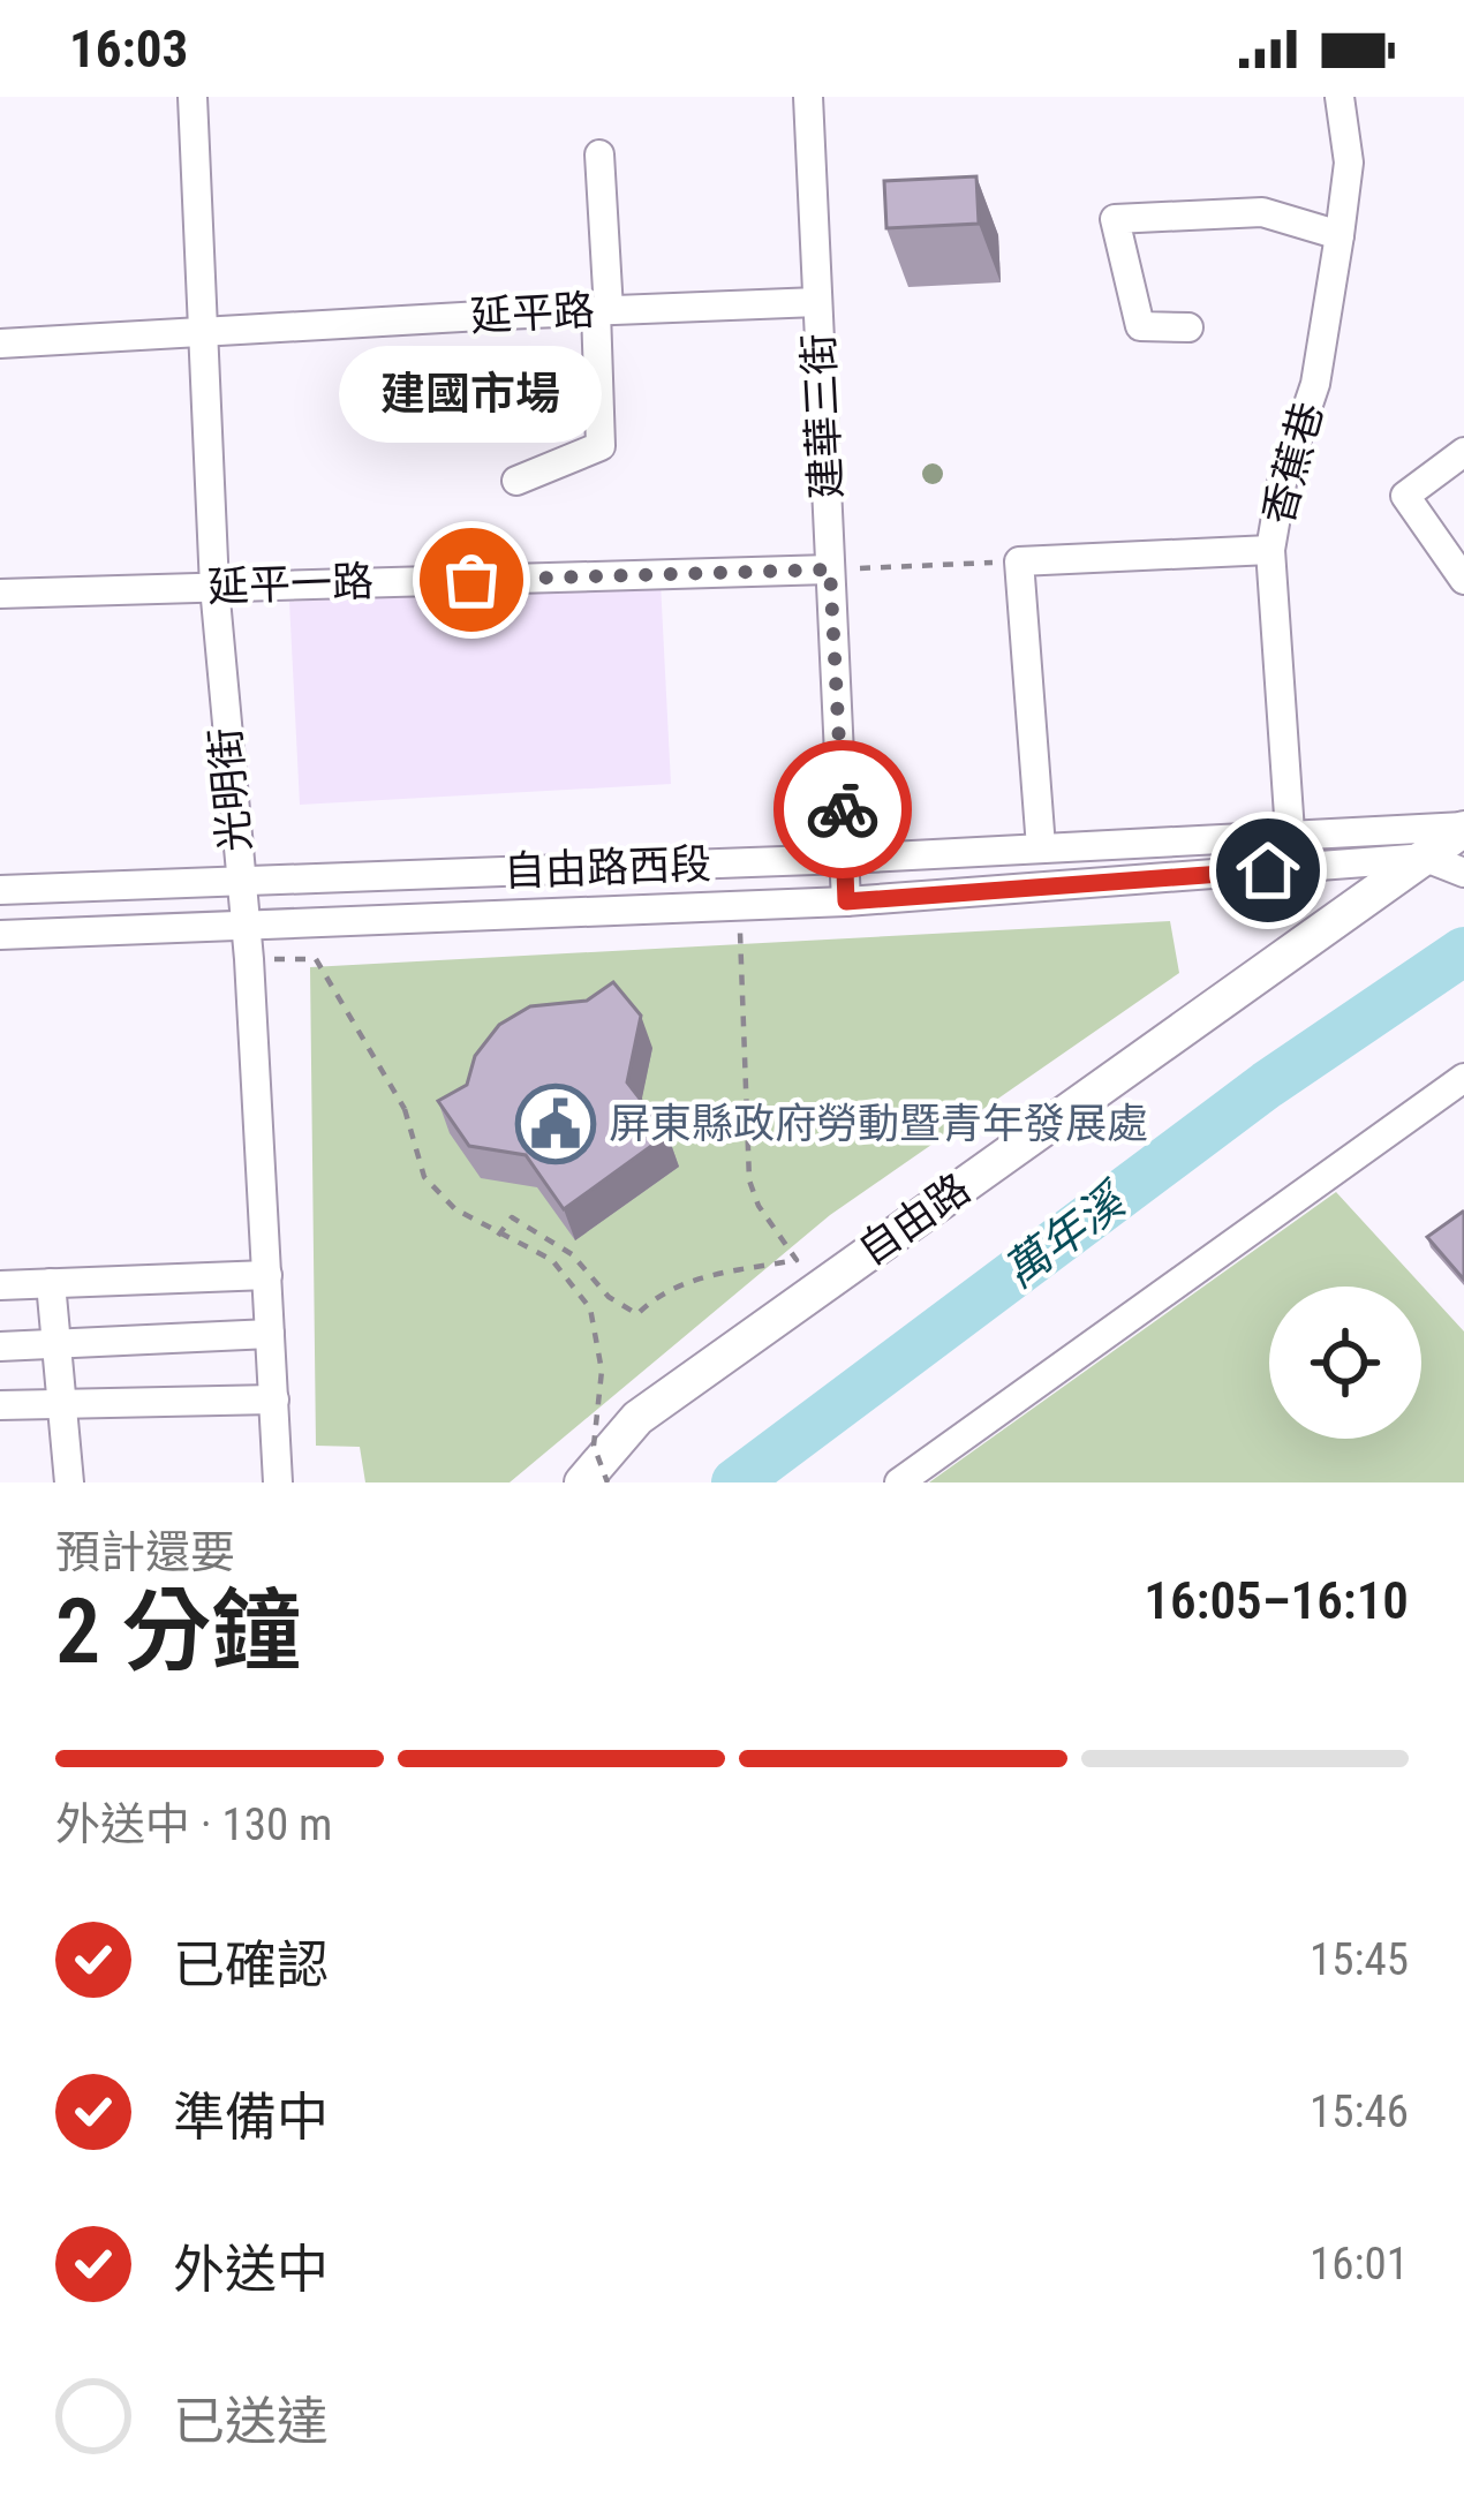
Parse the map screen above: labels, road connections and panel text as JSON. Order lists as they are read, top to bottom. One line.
{"streets":{"main road":["自由路"],"street":["延平路","建華三街","香蕉巷","延平一路","光明街","自由路西段"]},"crossings":[["延平路","建華三街"],["延平路","光明街"],["建華三街","延平一路"],["建華三街","自由路西段"],["香蕉巷","自由路西段"],["延平一路","光明街"],["光明街","自由路西段"],["自由路西段","自由路"]],"water":["萬年溪"],"places":{"other":["建國市場"],"public building":["屏東縣政府勞動暨青年發展處"]},"page":{"status":"16:03","bubble":"建國市場","heading":["2 分鐘","預計還要","16:05–16:10"],"bar":"外送中 · 130 m","list":[["已確認","15:45"],["準備中","15:46"],["外送中","16:01"],"已送達"]}}
